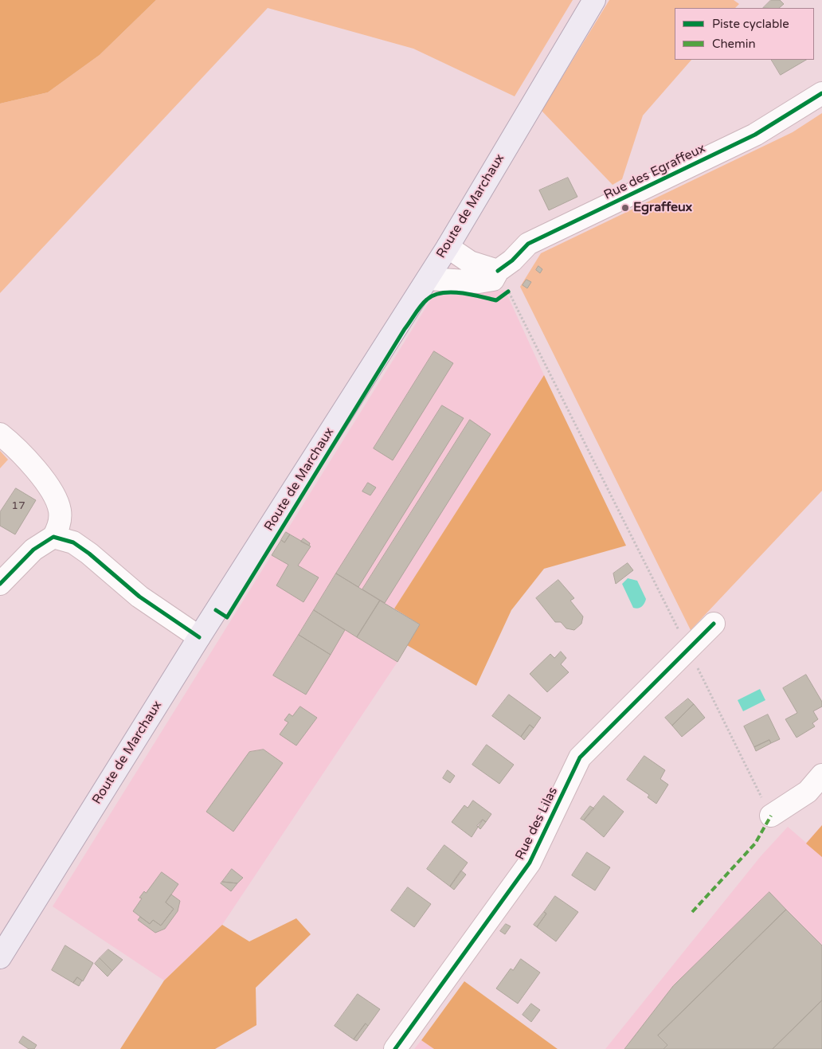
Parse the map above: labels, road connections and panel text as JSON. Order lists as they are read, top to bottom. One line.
{"streets":{"main road":["Route de Marchaux"],"street":["Rue des Egraffeux","Rue des Lilas"]},"crossings":[["Rue des Egraffeux","Route de Marchaux"]],"places":["Egraffeux"],"house_numbers":["17"],"legend":["Piste cyclable","Chemin"]}
